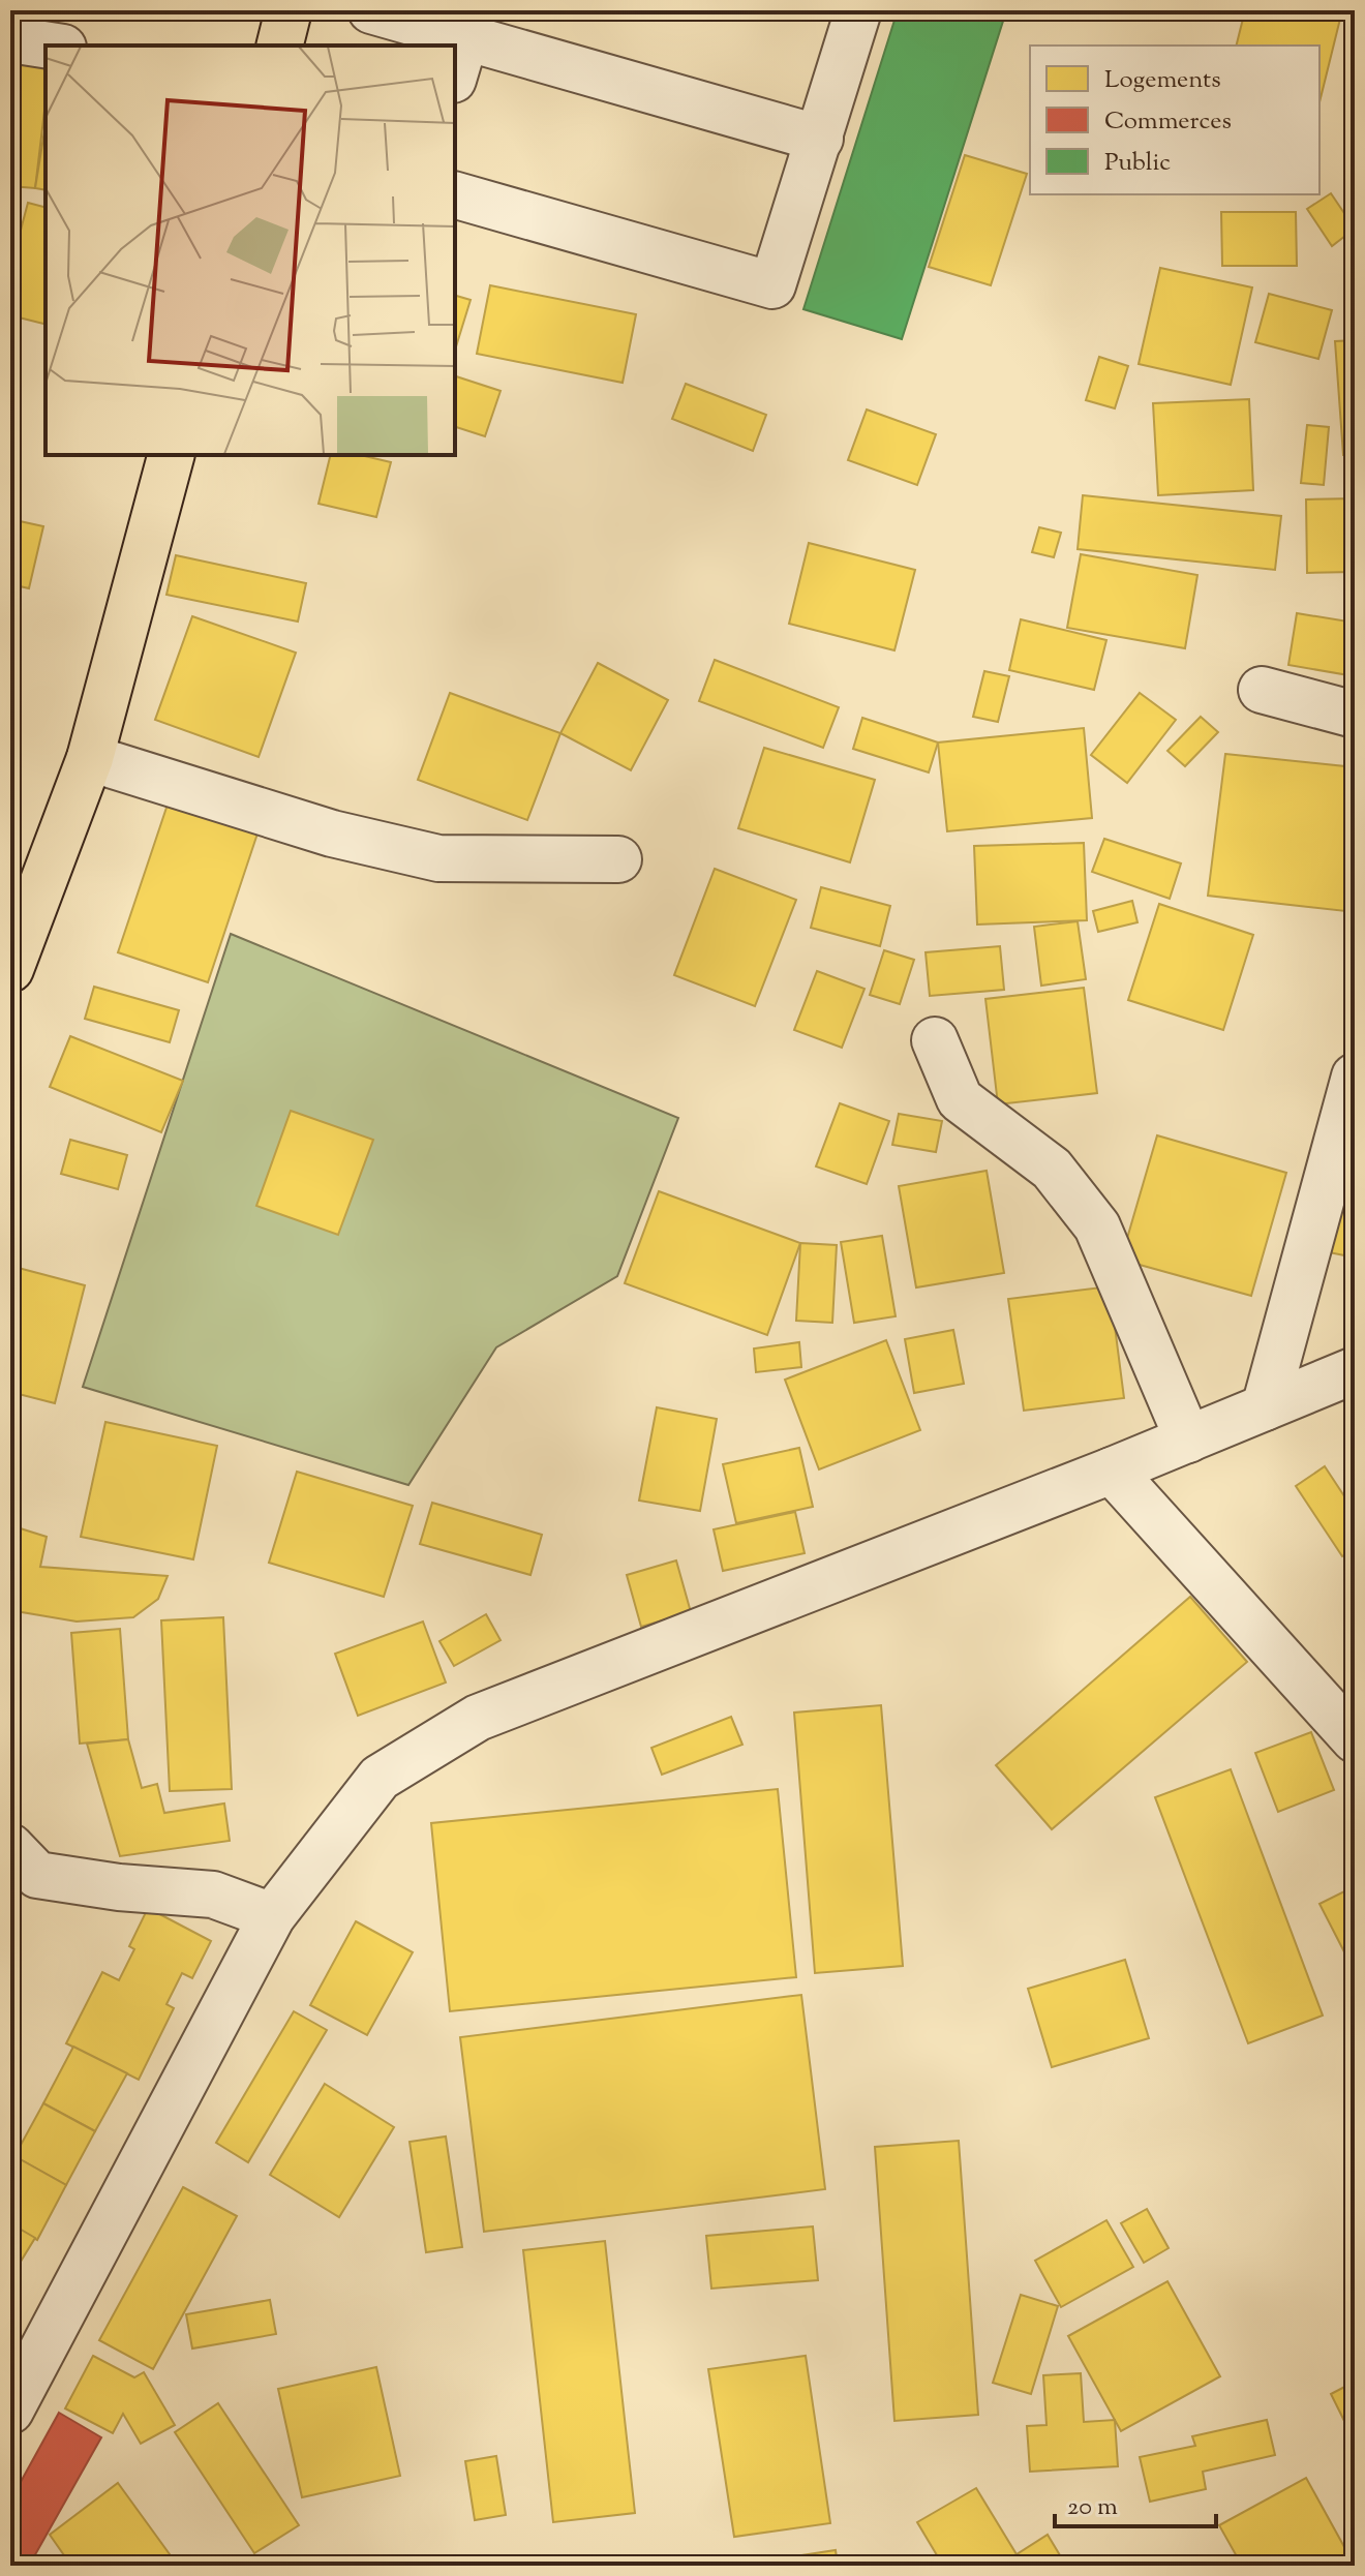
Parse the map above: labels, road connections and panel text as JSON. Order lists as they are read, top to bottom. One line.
{"legend":["Logements","Commerces","Public"],"scale_bar":"20 m"}
